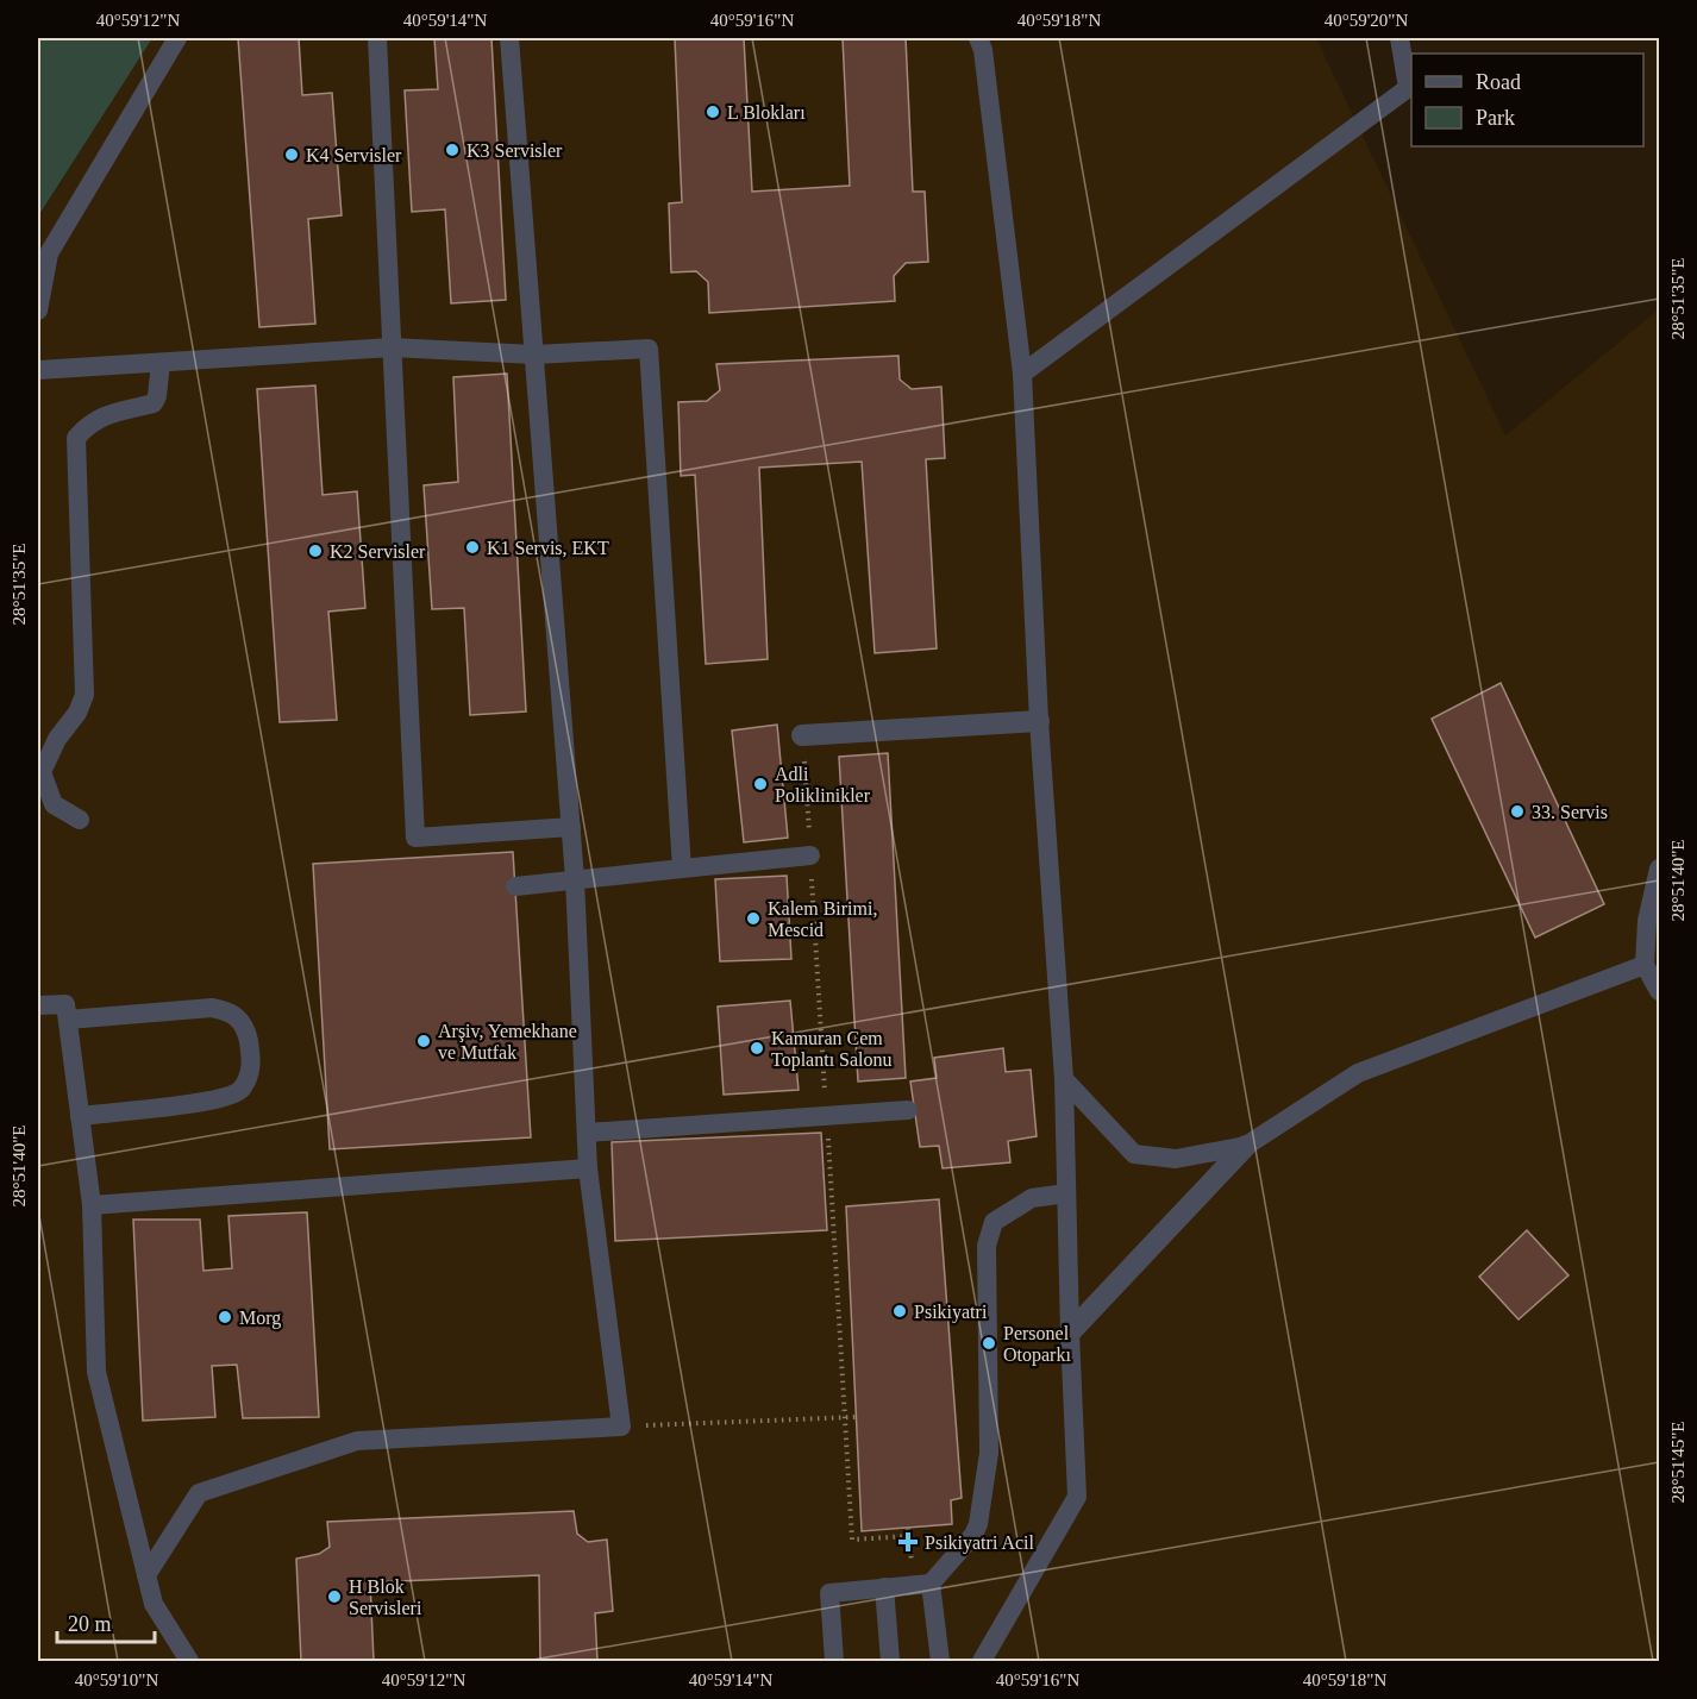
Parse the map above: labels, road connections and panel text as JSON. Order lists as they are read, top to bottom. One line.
{"places":{"other":["L Blokları","K3 Servisler","K4 Servisler","K1 Servis, EKT","K2 Servisler","Adli Poliklinikler","33. Servis","Kalem Birimi, Mescid","Arşiv, Yemekhane ve Mutfak","Kamuran Cem Toplantı Salonu","Psikiyatri","Morg","Personel Otoparkı","H Blok Servisleri"],"health":["Psikiyatri Acil"]},"legend":["Road","Park"],"scale_bar":"20 m","coordinates":["40°59'12\"N","40°59'14\"N","40°59'16\"N","40°59'18\"N","40°59'20\"N","28°51'35\"E","28°51'40\"E","28°51'45\"E","40°59'10\"N"]}
